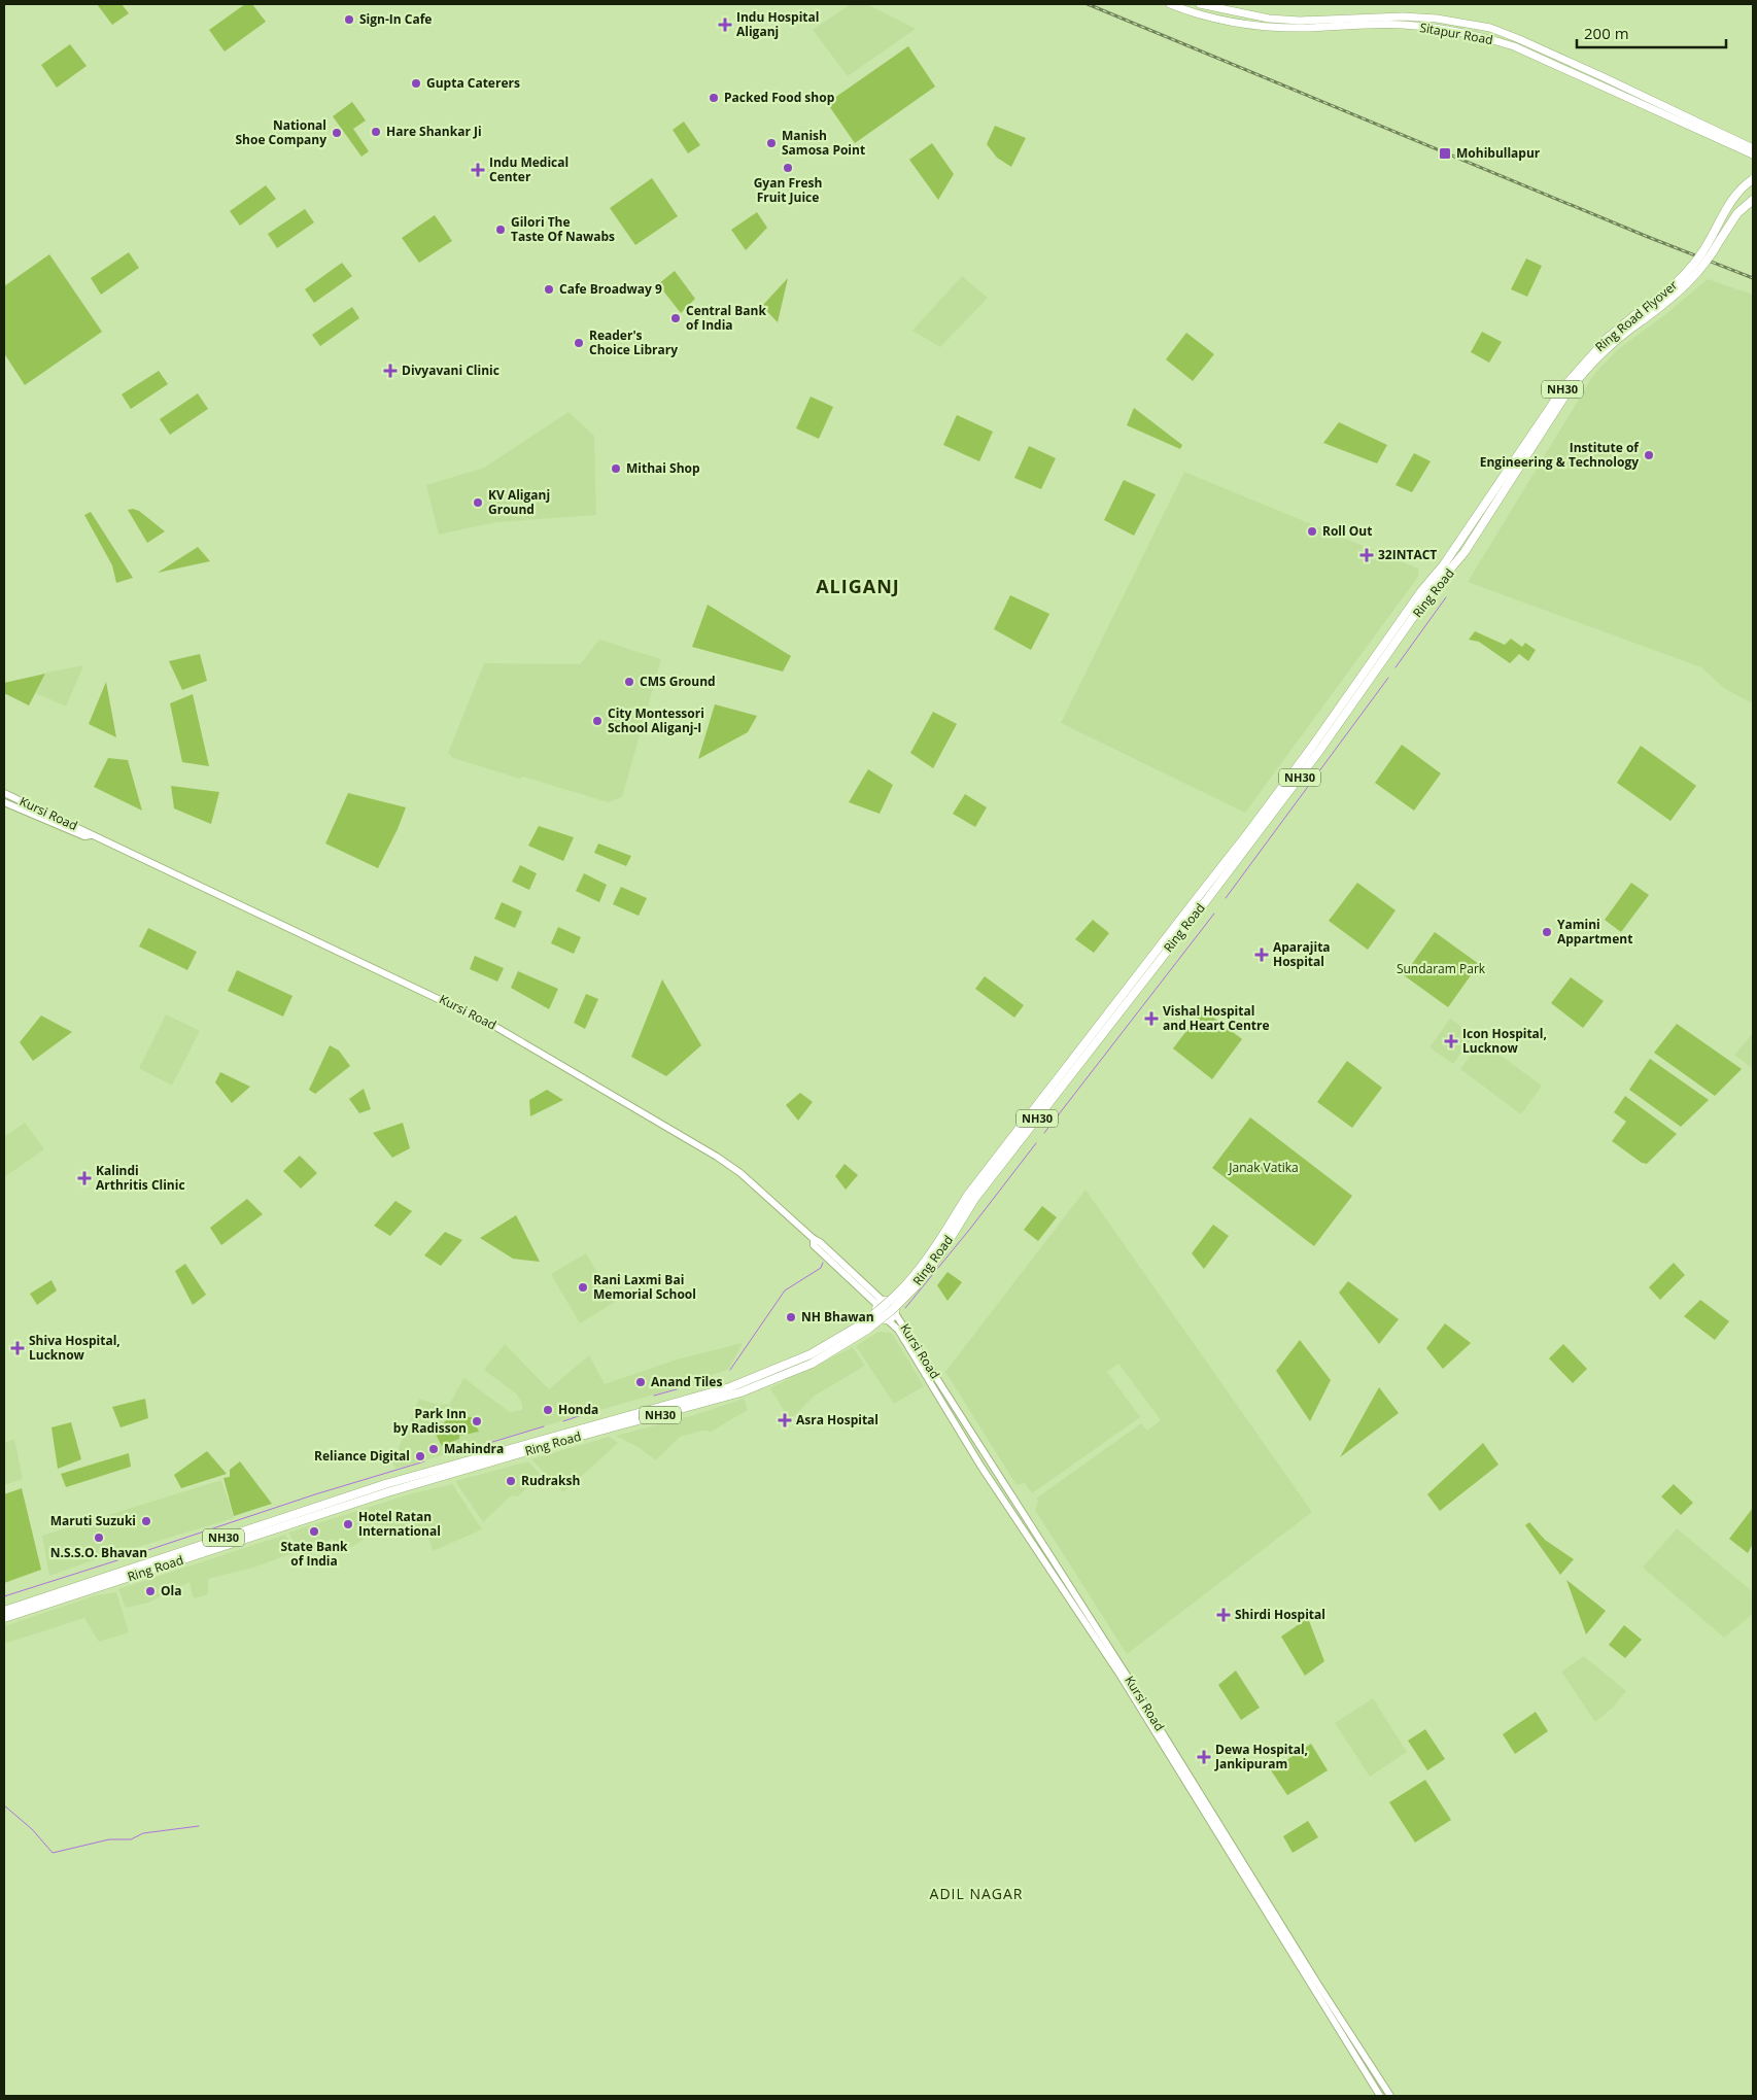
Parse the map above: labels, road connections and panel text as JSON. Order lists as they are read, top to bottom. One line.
{"streets":{"highway":["Ring Road Flyover","NH30","Ring Road"],"main road":["Sitapur Road","Kursi Road"]},"crossings":[["Ring Road Flyover","Ring Road"]],"districts":["ALIGANJ","ADIL NAGAR"],"parks":["Sundaram Park","Janak Vatika"],"places":{"other":["Sign-In Cafe","Gupta Caterers","Packed Food shop","Hare Shankar Ji","National Shoe Company","Manish Samosa Point","Gyan Fresh Fruit Juice","Gilori The Taste Of Nawabs","Cafe Broadway 9","Central Bank of India","Reader's Choice Library","Institute of Engineering & Technology","Mithai Shop","KV Aliganj Ground","Roll Out","CMS Ground","City Montessori School Aliganj-I","Yamini Appartment","Rani Laxmi Bai Memorial School","NH Bhawan","Anand Tiles","Honda","Park Inn by Radisson","Mahindra","Reliance Digital","Rudraksh","Maruti Suzuki","Hotel Ratan International","State Bank of India","N.S.S.O. Bhavan","Ola"],"health":["Indu Hospital Aliganj","Indu Medical Center","Divyavani Clinic","32INTACT","Aparajita Hospital","Vishal Hospital and Heart Centre","Icon Hospital, Lucknow","Kalindi Arthritis Clinic","Shiva Hospital, Lucknow","Asra Hospital","Shirdi Hospital","Dewa Hospital, Jankipuram"],"transit":["Mohibullapur"]},"scale_bar":"200 m"}
